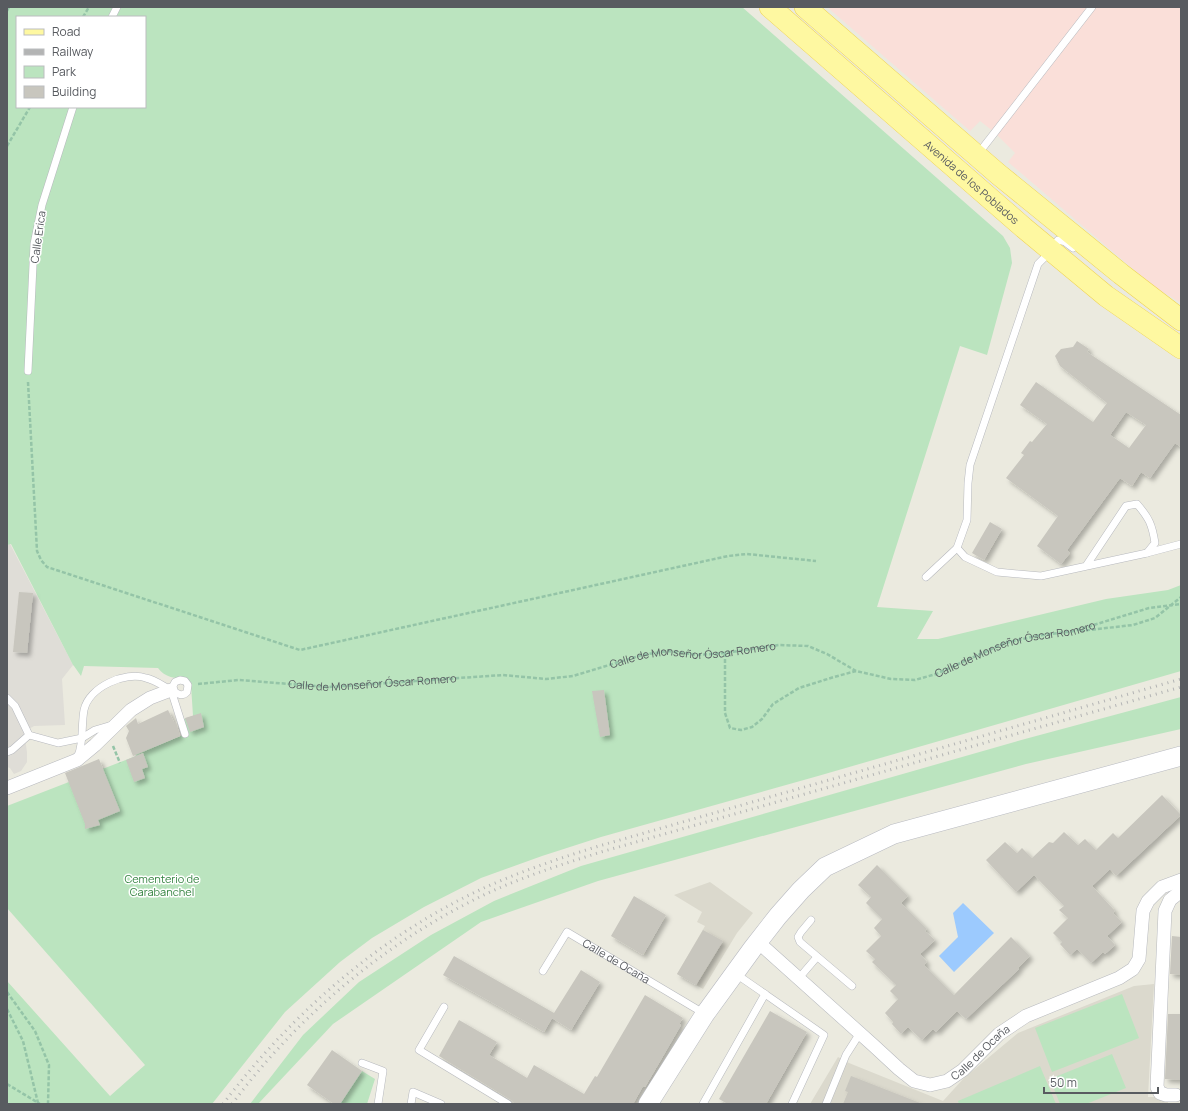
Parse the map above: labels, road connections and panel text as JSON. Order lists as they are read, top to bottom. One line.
{"streets":{"main road":["Avenida de los Poblados"],"street":["Calle de Ocaña"],"lane":["Calle Erica"],"path":["Calle de Monseñor Óscar Romero"]},"parks":["Cementerio de Carabanchel"],"legend":["Road","Railway","Park","Building"],"scale_bar":"50 m"}
